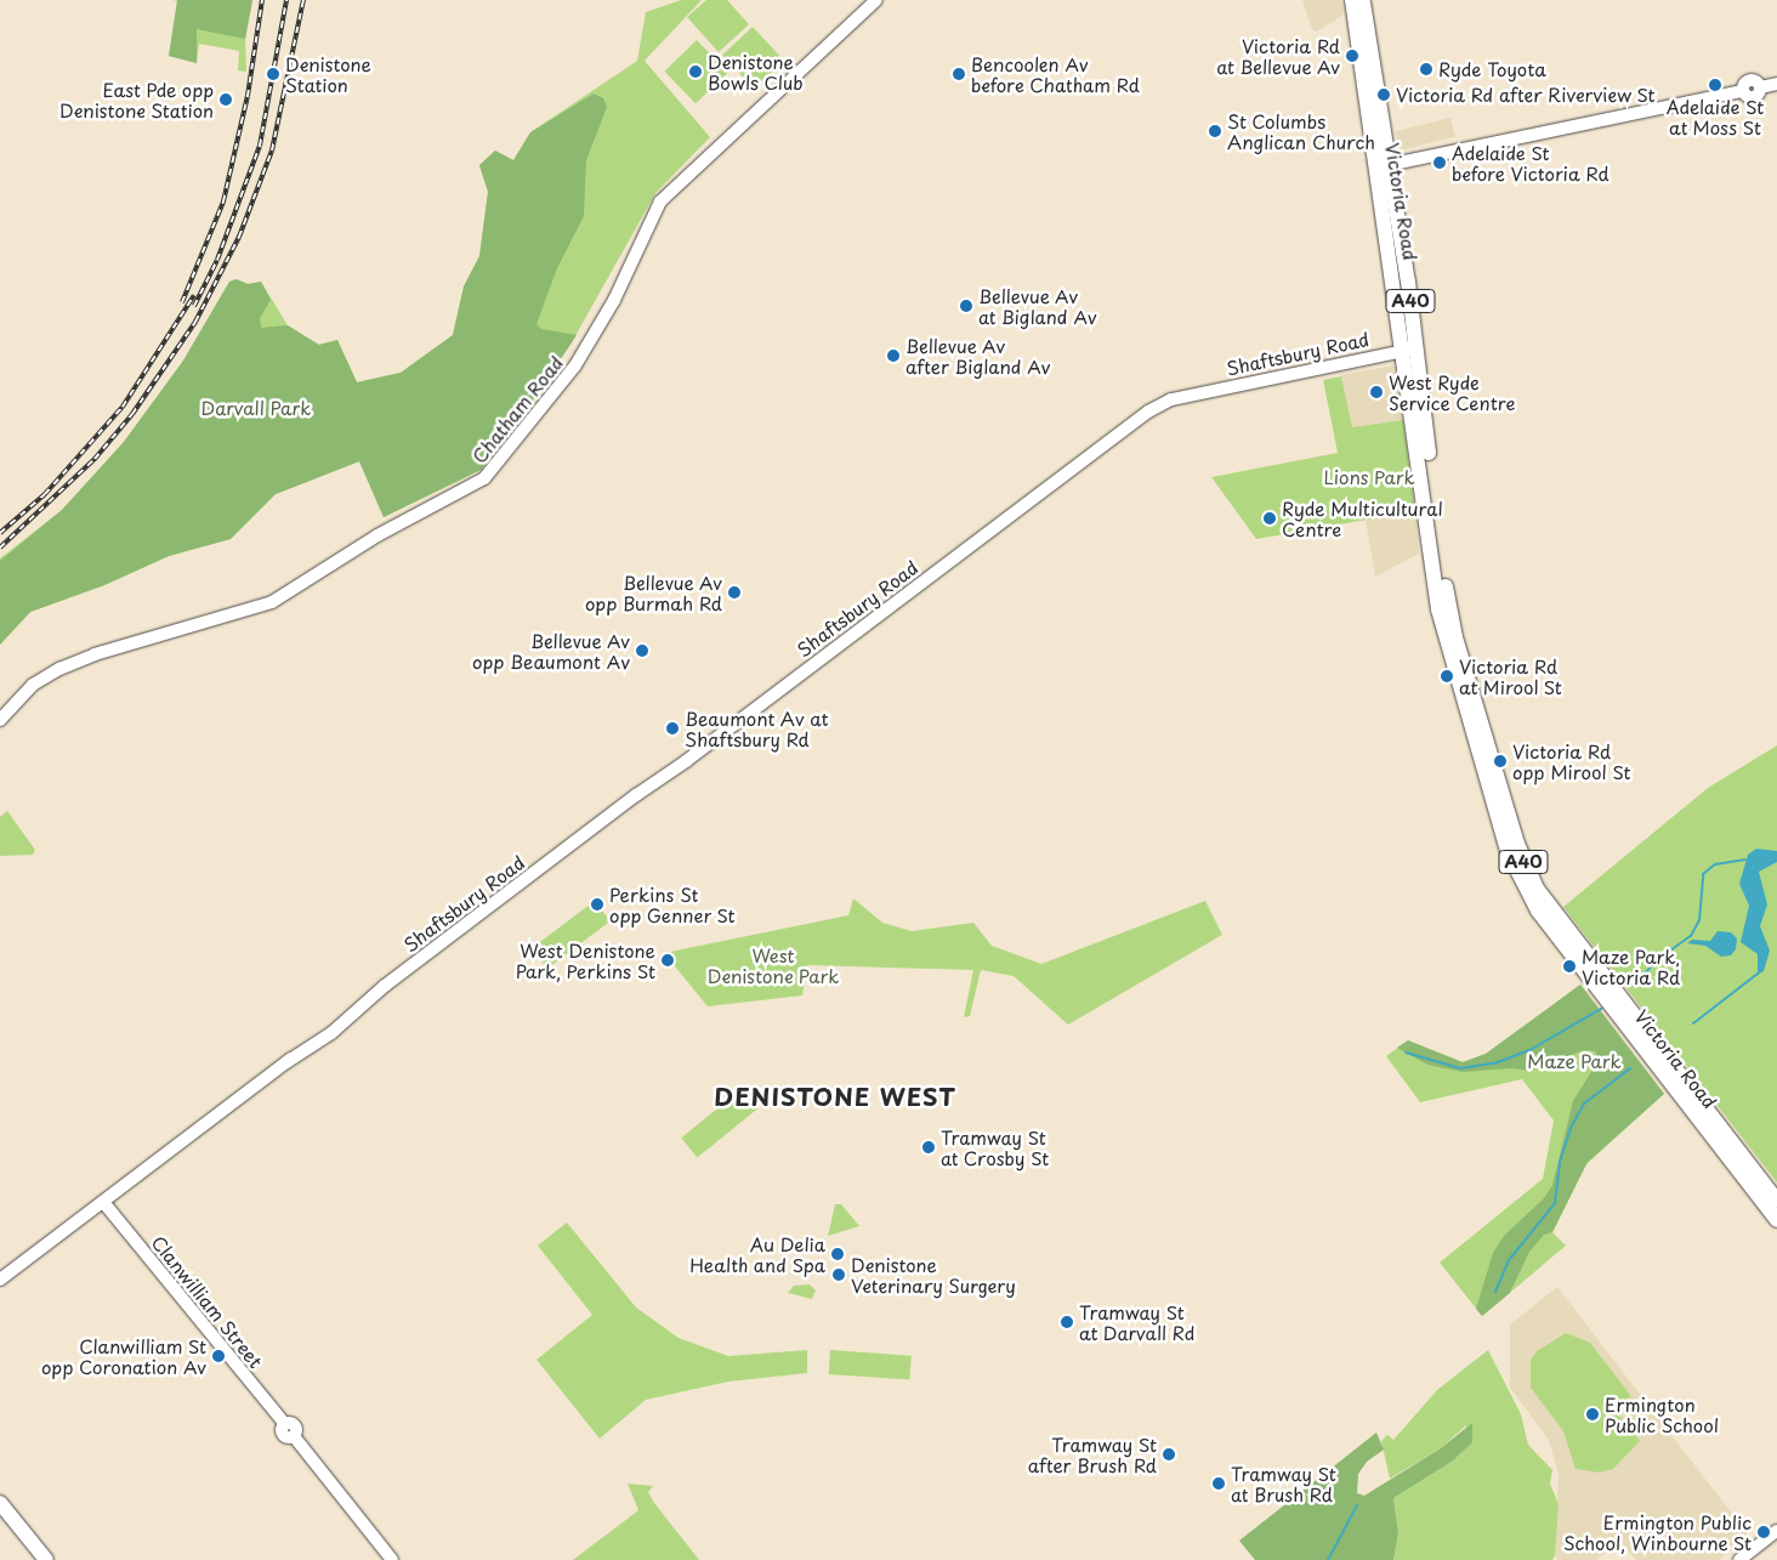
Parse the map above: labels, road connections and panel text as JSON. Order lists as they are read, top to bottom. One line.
{"streets":{"main road":["Victoria Road","A40"],"street":["Shaftsbury Road","Chatham Road","Clanwilliam Street"]},"crossings":[["Victoria Road","Shaftsbury Road"],["Shaftsbury Road","Clanwilliam Street"]],"districts":["DENISTONE WEST"],"parks":["Darvall Park","Lions Park","West Denistone Park","Maze Park"],"places":["Victoria Rd at Bellevue Av","Ryde Toyota","Denistone Bowls Club","Denistone Station","Bencoolen Av before Chatham Rd","Adelaide St at Moss St","Victoria Rd after Riverview St","East Pde opp Denistone Station","St Columbs Anglican Church","Adelaide St before Victoria Rd","Bellevue Av at Bigland Av","Bellevue Av after Bigland Av","West Ryde Service Centre","Ryde Multicultural Centre","Bellevue Av opp Burmah Rd","Bellevue Av opp Beaumont Av","Victoria Rd at Mirool St","Beaumont Av at Shaftsbury Rd","Victoria Rd opp Mirool St","Perkins St opp Genner St","West Denistone Park, Perkins St","Maze Park, Victoria Rd","Tramway St at Crosby St","Au Delia Health and Spa","Denistone Veterinary Surgery","Tramway St at Darvall Rd","Clanwilliam St opp Coronation Av","Ermington Public School","Tramway St after Brush Rd","Tramway St at Brush Rd","Ermington Public School, Winbourne St"]}
